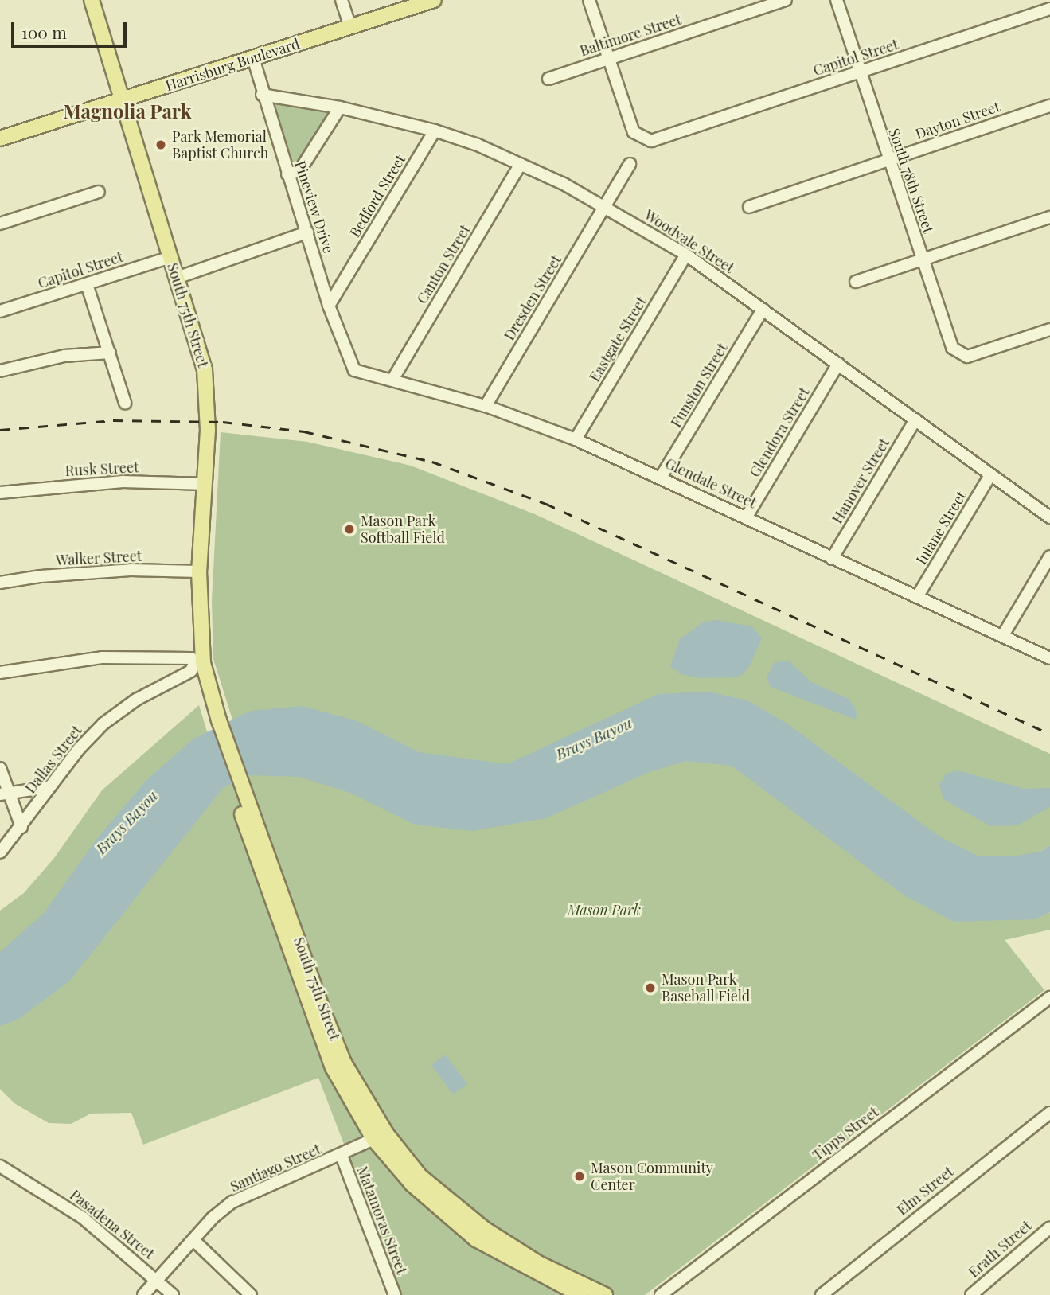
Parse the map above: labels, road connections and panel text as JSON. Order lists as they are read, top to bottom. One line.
{"streets":{"main road":["Harrisburg Boulevard","South 75th Street"],"street":["Baltimore Street","Capitol Street","Dayton Street","South 78th Street","Bedford Street","Pineview Drive","Woodvale Street","Canton Street","Dresden Street","Eastgate Street","Funston Street","Glendora Street","Rusk Street","Hanover Street","Glendale Street","Inlane Street","Walker Street","Dallas Street","Tipps Street","Santiago Street","Elm Street","Matamoras Street","Pasadena Street","Erath Street"]},"crossings":[["Baltimore Street","Capitol Street"],["Capitol Street","South 78th Street"],["Capitol Street","South 75th Street"],["Harrisburg Boulevard","Pineview Drive"],["Harrisburg Boulevard","South 75th Street"],["Dayton Street","South 78th Street"],["Bedford Street","Pineview Drive"],["Bedford Street","Woodvale Street"],["Pineview Drive","Woodvale Street"],["Pineview Drive","Glendale Street"],["Woodvale Street","Canton Street"],["Woodvale Street","Dresden Street"],["Woodvale Street","Eastgate Street"],["Woodvale Street","Funston Street"],["Woodvale Street","Glendora Street"],["Woodvale Street","Hanover Street"],["Woodvale Street","Inlane Street"],["Canton Street","Glendale Street"],["Dresden Street","Glendale Street"],["South 75th Street","Rusk Street"],["South 75th Street","Walker Street"],["South 75th Street","Dallas Street"],["South 75th Street","Santiago Street"],["Eastgate Street","Glendale Street"],["Funston Street","Glendale Street"],["Glendora Street","Glendale Street"],["Hanover Street","Glendale Street"],["Glendale Street","Inlane Street"],["Santiago Street","Matamoras Street"],["Santiago Street","Pasadena Street"]],"districts":["Magnolia Park"],"water":["Brays Bayou"],"parks":["Mason Park"],"places":["Park Memorial Baptist Church","Mason Park Softball Field","Mason Park Baseball Field","Mason Community Center"],"scale_bar":"100 m"}
